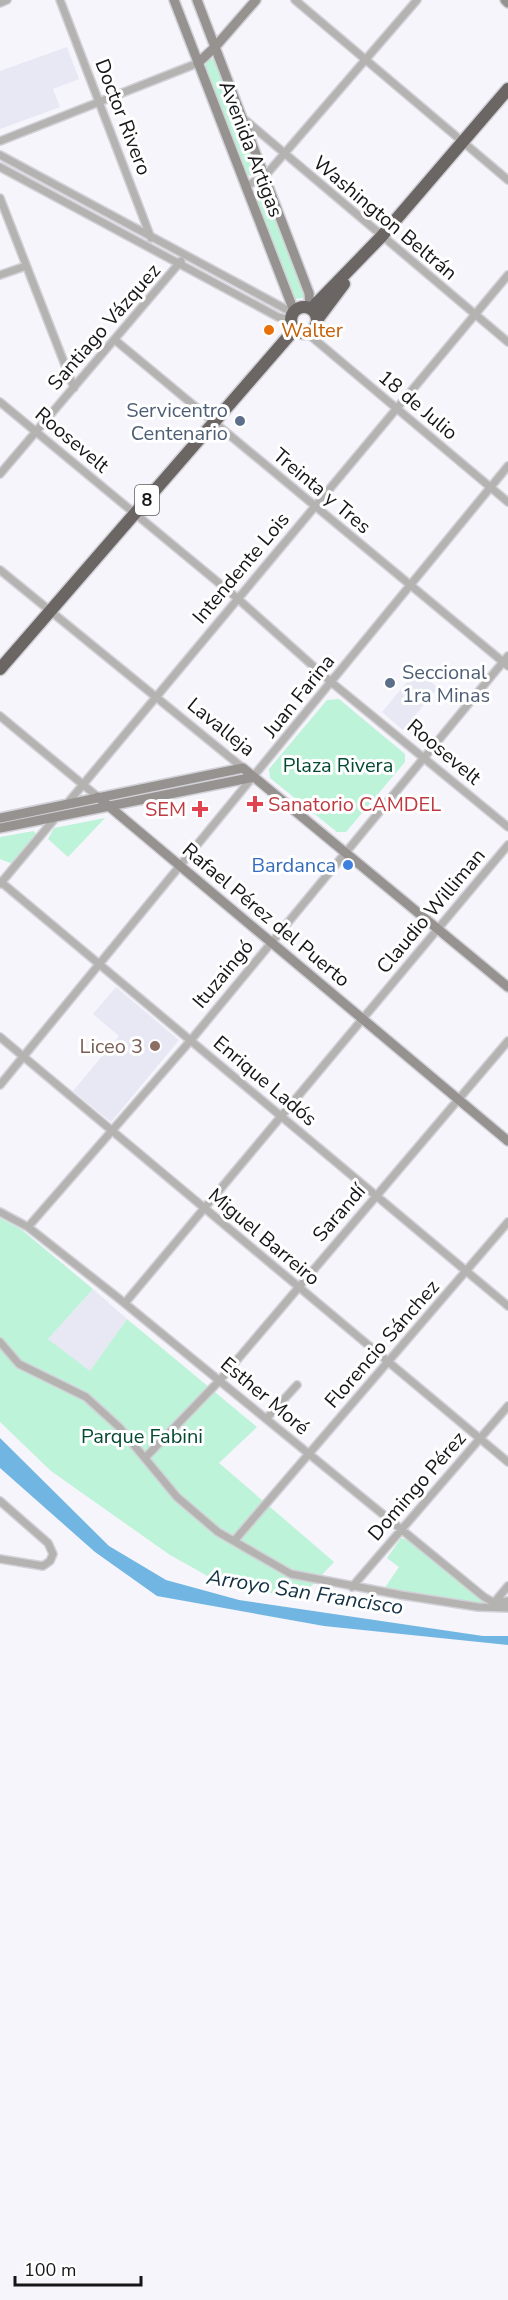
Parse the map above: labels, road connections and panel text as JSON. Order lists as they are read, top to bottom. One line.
{"streets":{"highway":["8"],"main road":["Avenida Artigas","Lavalleja","Rafael Pérez del Puerto"],"street":["Doctor Rivero","Washington Beltrán","Santiago Vázquez","18 de Julio","Roosevelt","Treinta y Tres","Intendente Lois","Juan Farina","Claudio Williman","Ituzaingó","Enrique Ladós","Sarandí","Miguel Barreiro","Florencio Sánchez","Esther Moré","Domingo Pérez"]},"crossings":[["Avenida Artigas","Washington Beltrán"],["Avenida Artigas","8"],["Washington Beltrán","Intendente Lois"],["Santiago Vázquez","Roosevelt"],["Santiago Vázquez","Treinta y Tres"],["18 de Julio","Intendente Lois"],["18 de Julio","Juan Farina"],["Roosevelt","8"],["Roosevelt","Intendente Lois"],["Roosevelt","Juan Farina"],["Roosevelt","Ituzaingó"],["Treinta y Tres","8"],["Treinta y Tres","Intendente Lois"],["Treinta y Tres","Juan Farina"],["Treinta y Tres","Ituzaingó"],["8","Lavalleja"],["Intendente Lois","Lavalleja"],["Intendente Lois","Rafael Pérez del Puerto"],["Intendente Lois","Enrique Ladós"],["Juan Farina","Lavalleja"],["Juan Farina","Rafael Pérez del Puerto"],["Juan Farina","Enrique Ladós"],["Juan Farina","Miguel Barreiro"],["Lavalleja","Claudio Williman"],["Lavalleja","Ituzaingó"],["Claudio Williman","Rafael Pérez del Puerto"],["Claudio Williman","Enrique Ladós"],["Claudio Williman","Miguel Barreiro"],["Claudio Williman","Esther Moré"],["Rafael Pérez del Puerto","Ituzaingó"],["Rafael Pérez del Puerto","Sarandí"],["Ituzaingó","Enrique Ladós"],["Ituzaingó","Miguel Barreiro"],["Ituzaingó","Esther Moré"],["Enrique Ladós","Sarandí"],["Enrique Ladós","Florencio Sánchez"],["Sarandí","Miguel Barreiro"],["Sarandí","Esther Moré"],["Miguel Barreiro","Florencio Sánchez"],["Miguel Barreiro","Domingo Pérez"],["Florencio Sánchez","Esther Moré"],["Esther Moré","Domingo Pérez"]],"water":["Arroyo San Francisco"],"parks":["Plaza Rivera","Parque Fabini"],"places":{"other":["Walter","Servicentro Centenario","Seccional 1ra Minas","Bardanca","Liceo 3"],"health":["Sanatorio CAMDEL","SEM"]},"scale_bar":"100 m"}
